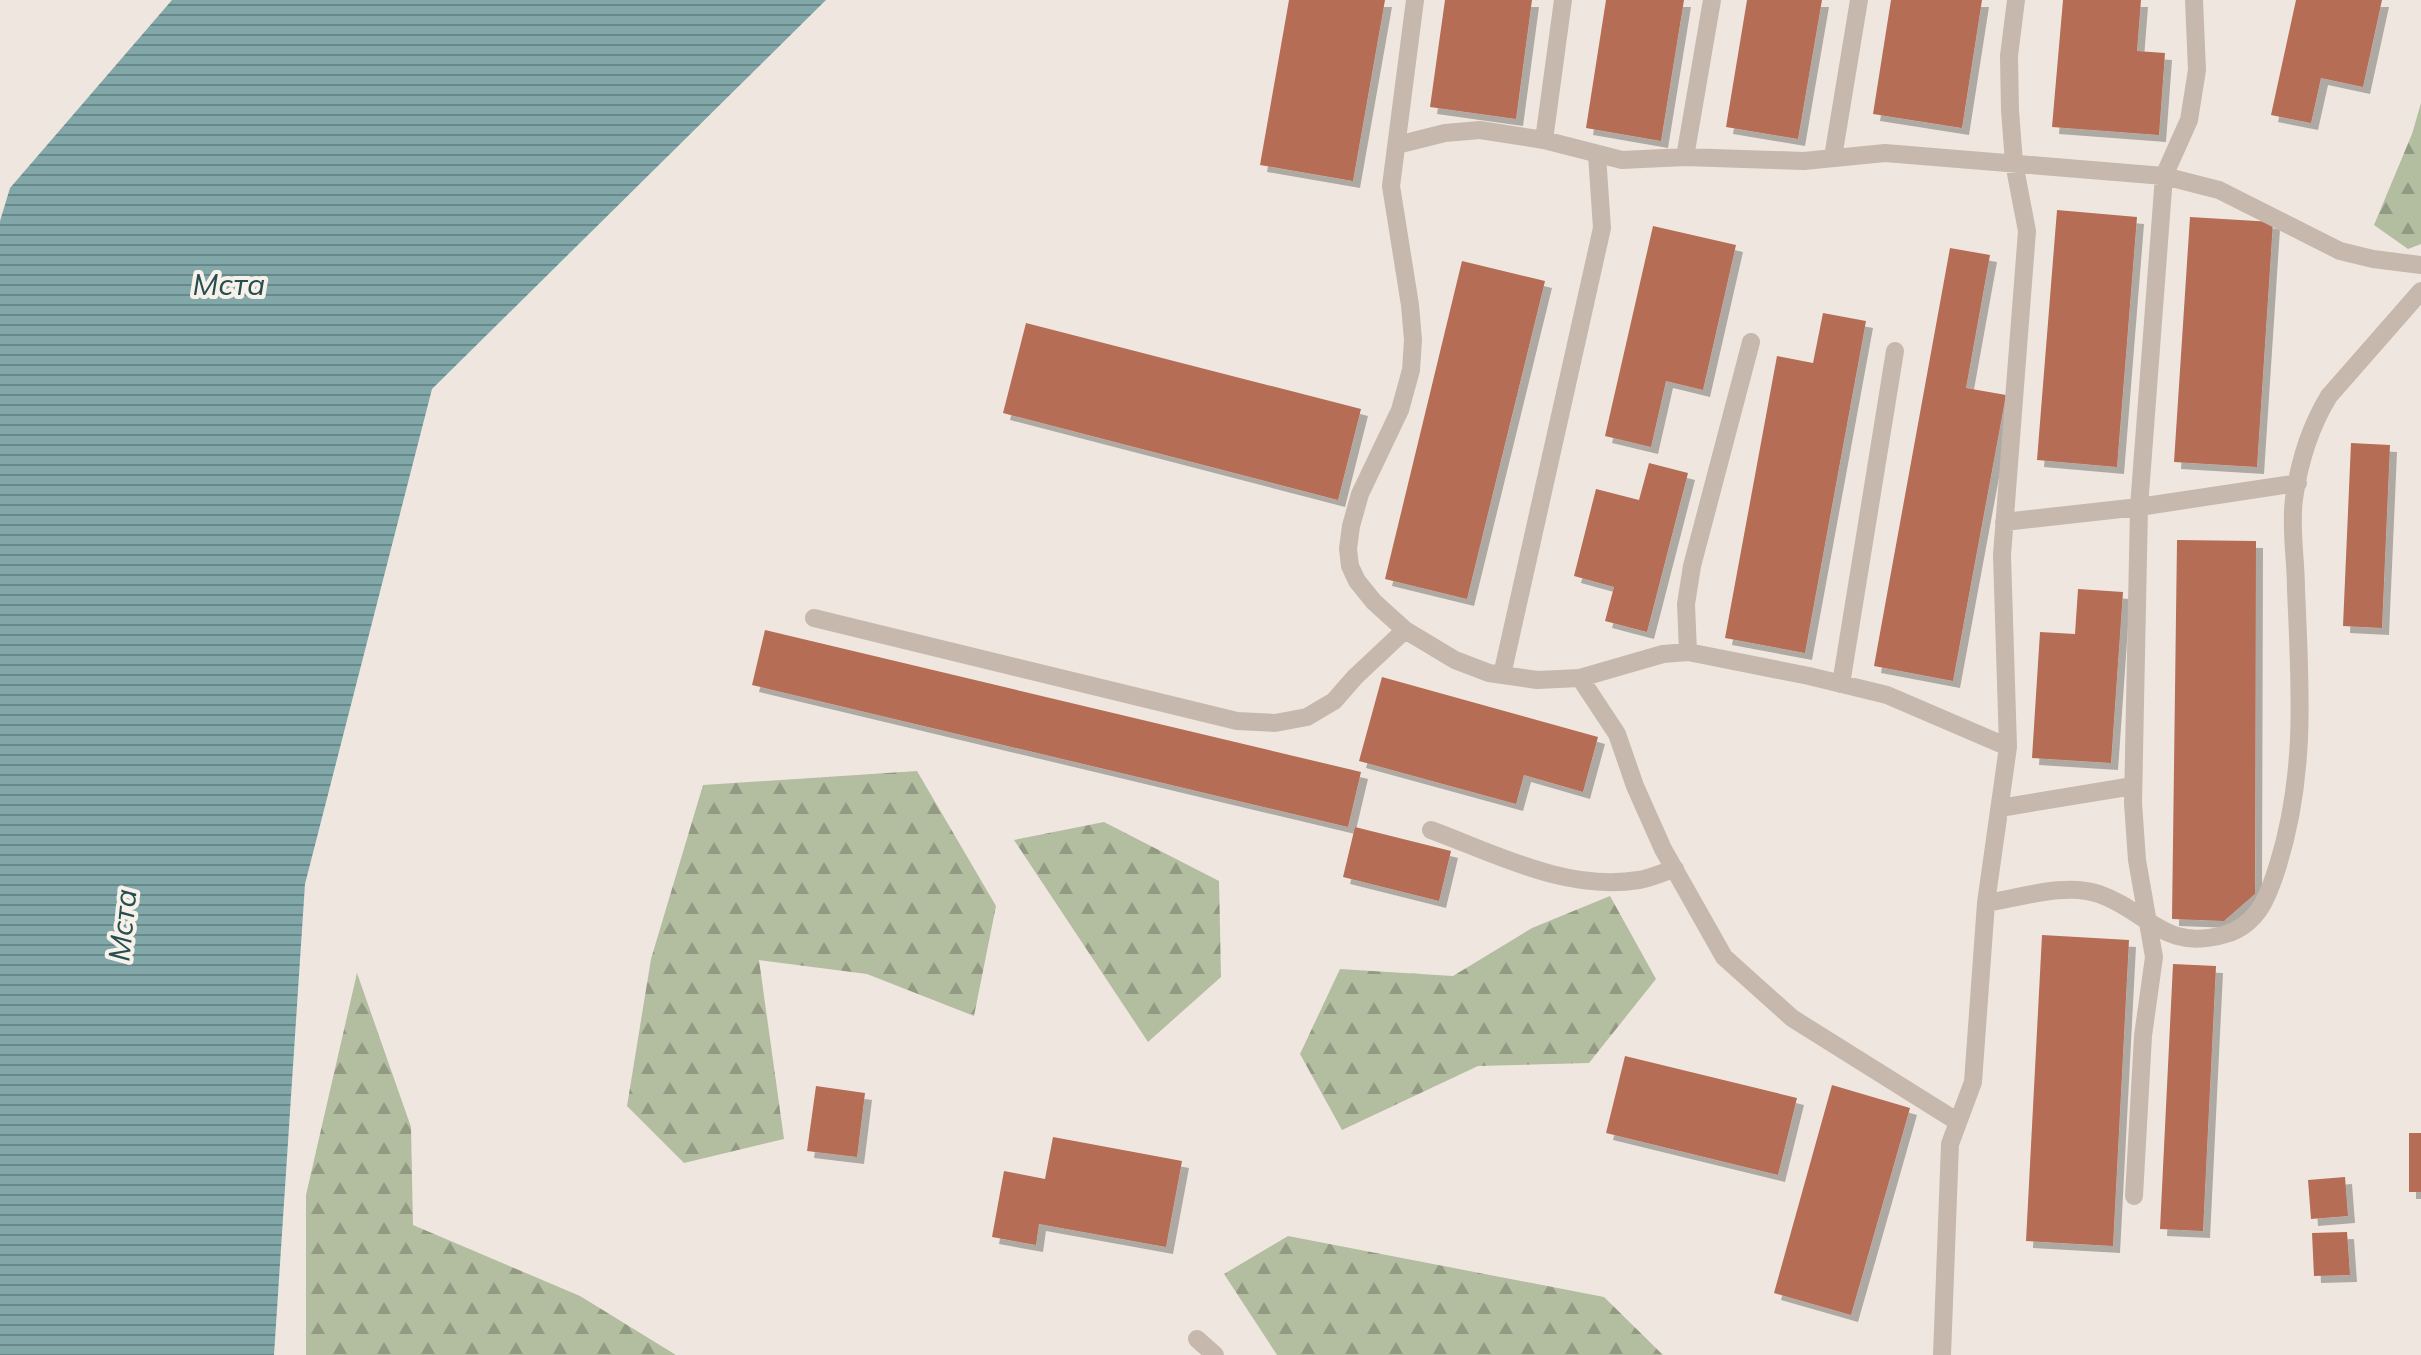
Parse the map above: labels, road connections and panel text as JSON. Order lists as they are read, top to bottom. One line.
{"water":["Мста"]}
